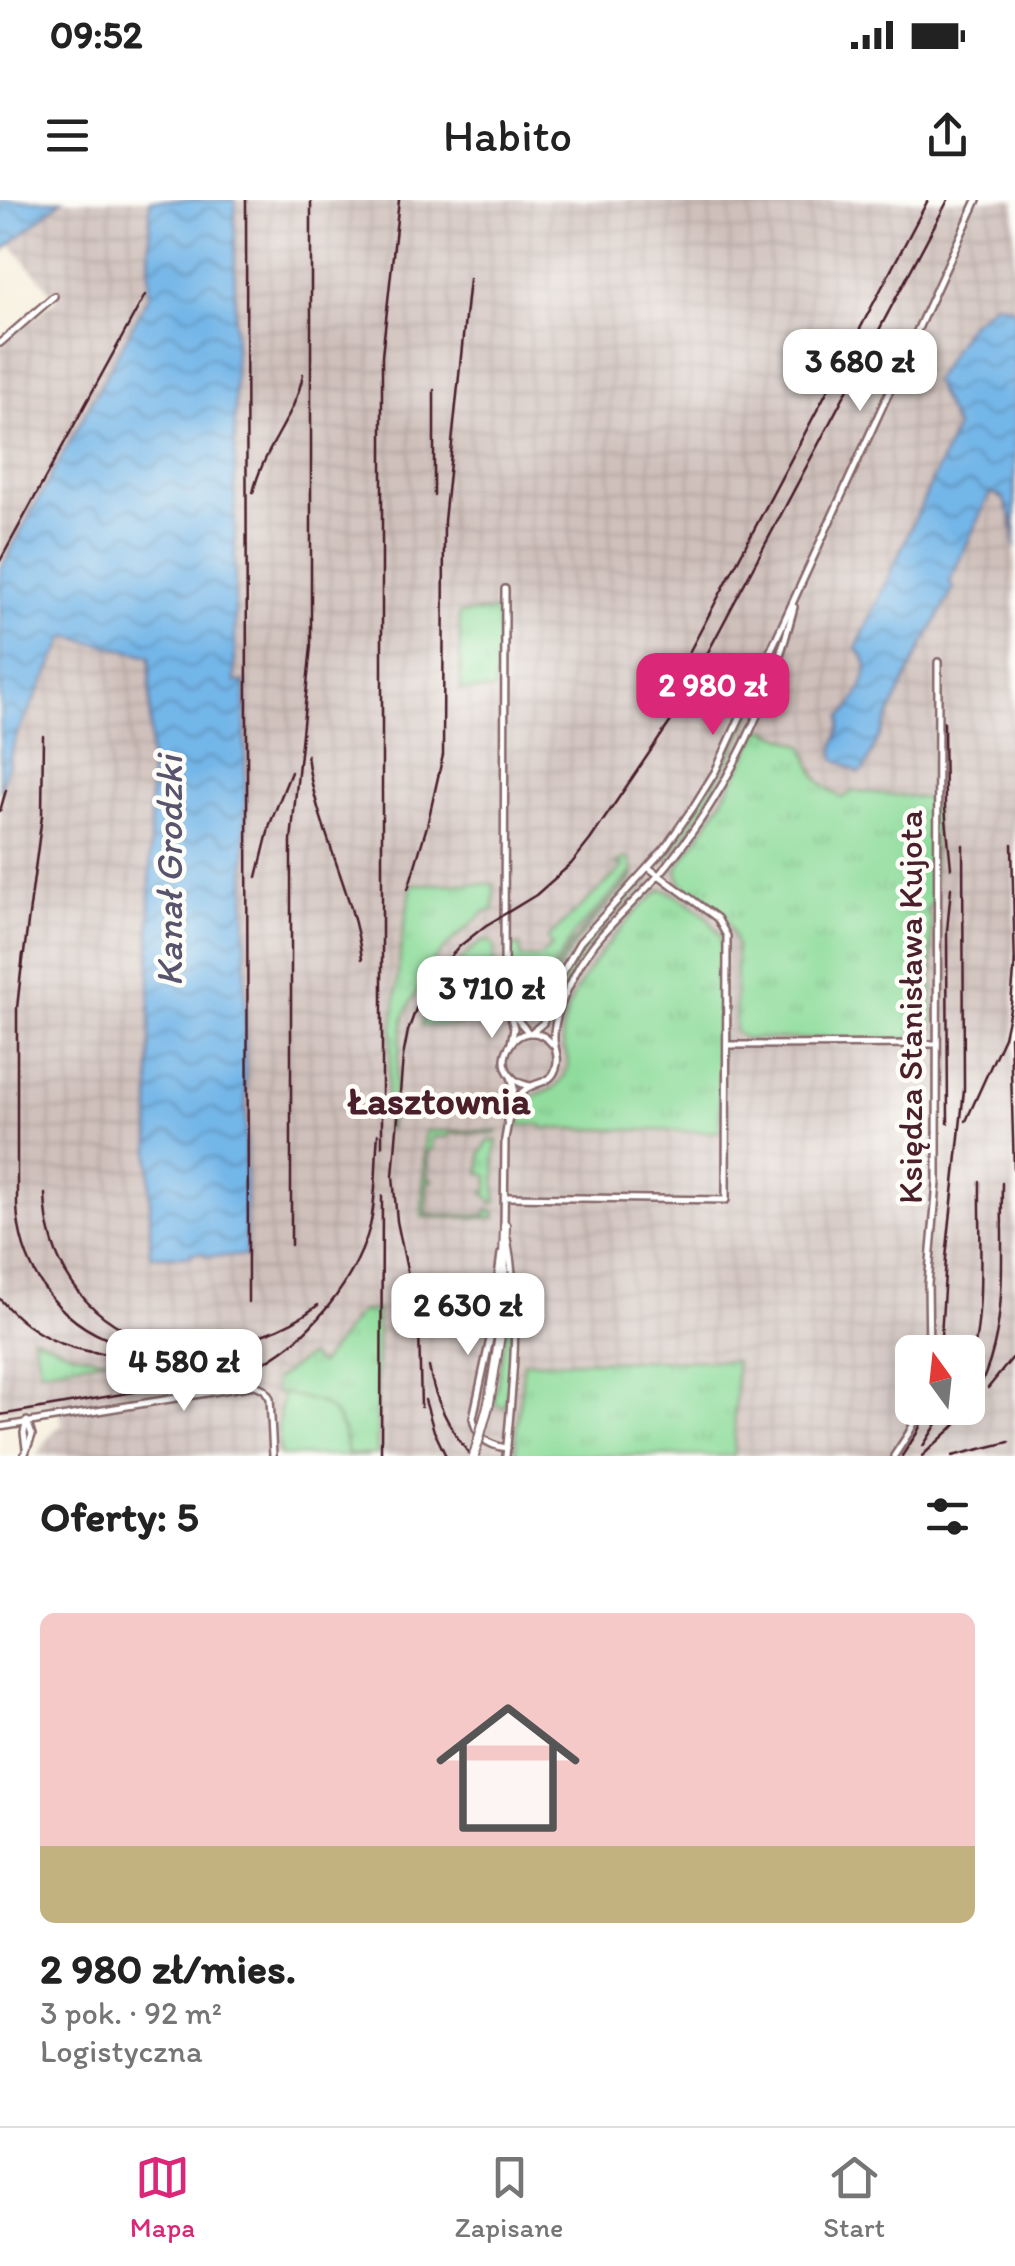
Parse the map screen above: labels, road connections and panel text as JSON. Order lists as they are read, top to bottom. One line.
{"streets":{"street":["Księdza Stanisława Kujota"]},"districts":["Łasztownia"],"water":["Kanał Grodzki"],"north":"top","page":{"status":"09:52","header":"Habito","price":["3 680 zł","2 980 zł","3 710 zł","2 630 zł","4 580 zł"],"heading":"Oferty: 5","list":[{"name":"2 980 zł/mies.","note":"3 pok. · 92 m² · Logistyczna"}],"tabs":["Mapa","Zapisane","Start"]}}
